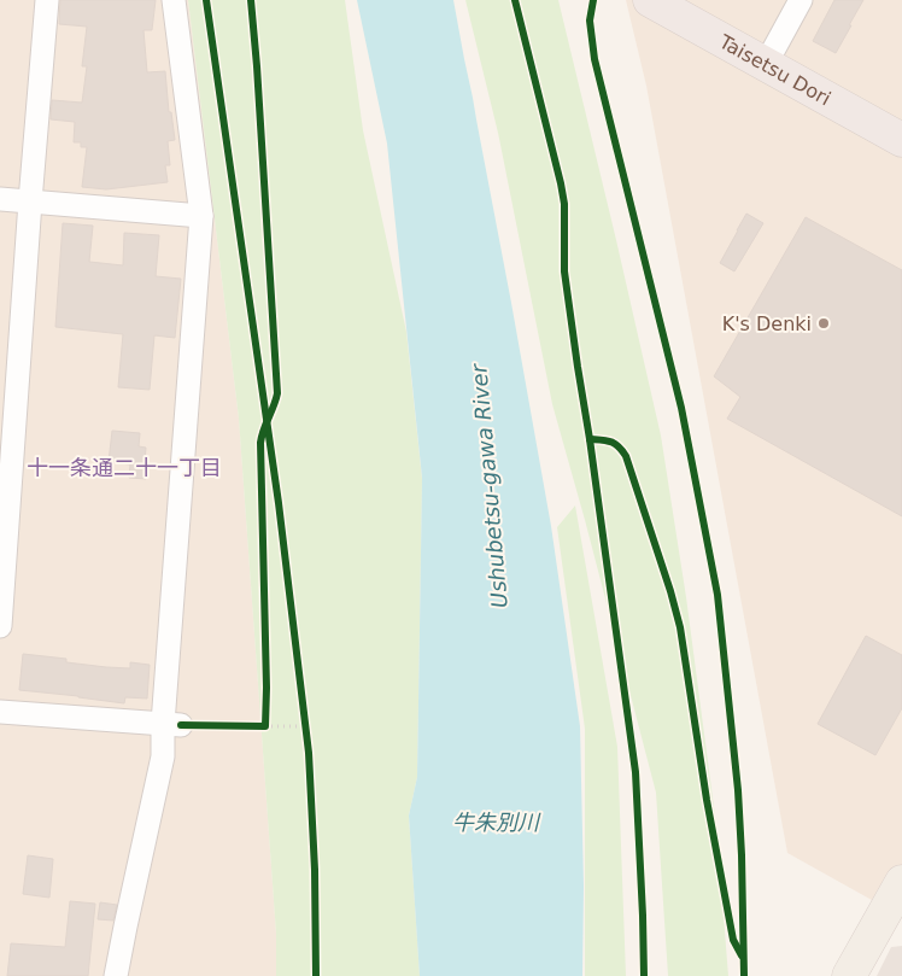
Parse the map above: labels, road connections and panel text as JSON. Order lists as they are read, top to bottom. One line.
{"streets":{"highway":["Taisetsu Dori"]},"districts":["十一条通二十一丁目"],"water":["Ushubetsu-gawa River","牛朱別川"],"places":["K's Denki"]}
